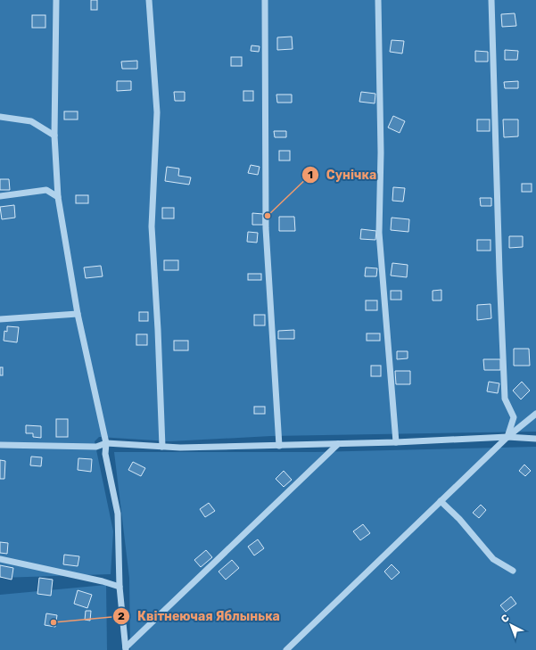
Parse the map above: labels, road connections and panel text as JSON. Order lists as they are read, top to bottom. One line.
{"places":["Сунічка","Квітнеючая Яблынька"],"north":"top left"}
